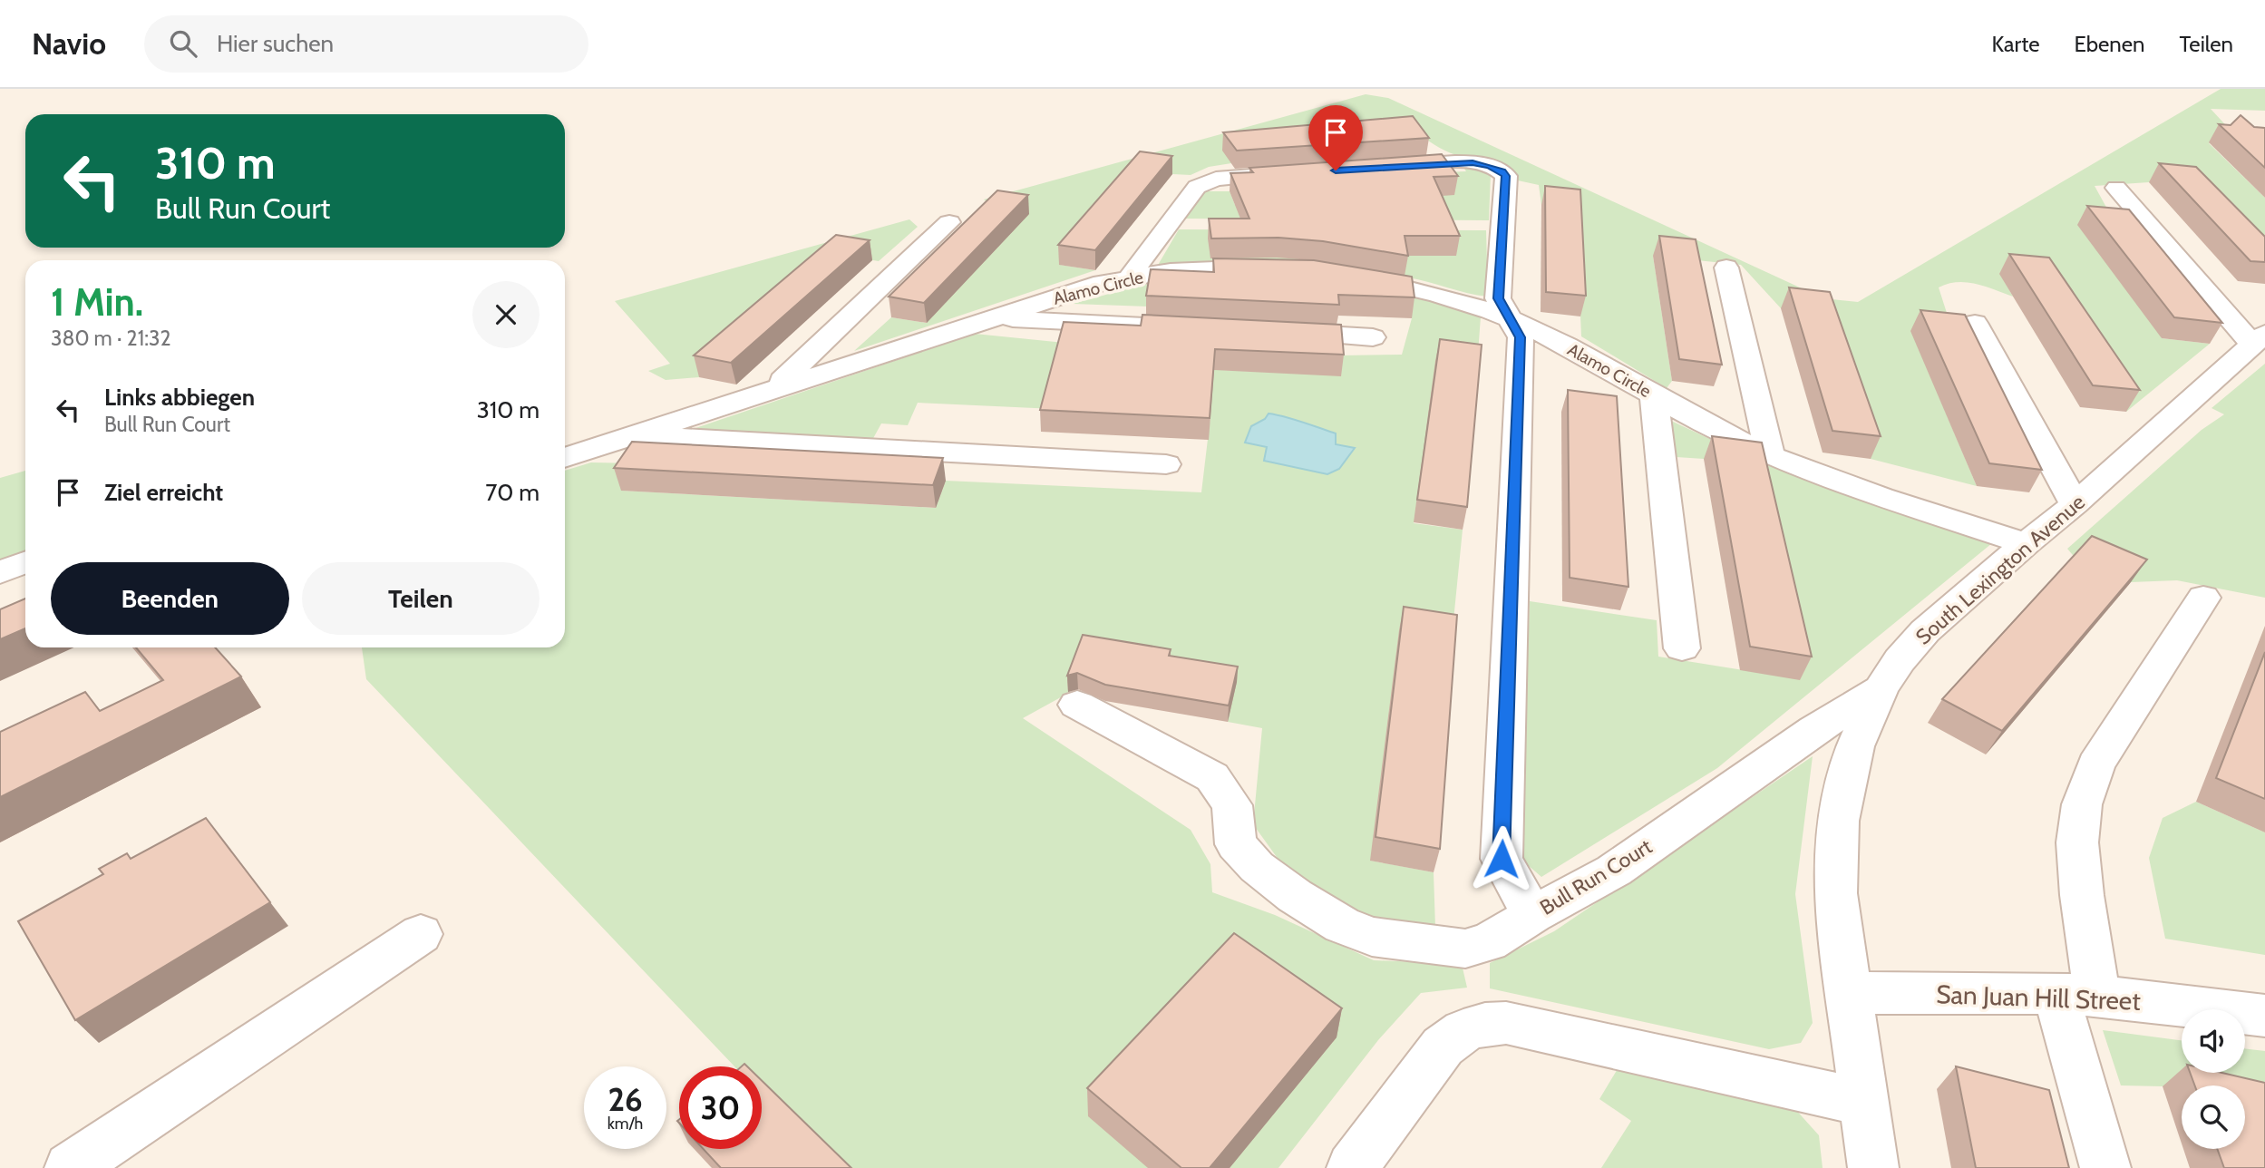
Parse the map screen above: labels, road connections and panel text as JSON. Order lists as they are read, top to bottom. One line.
{"streets":{"street":["Alamo Circle","South Lexington Avenue","Bull Run Court","San Juan Hill Street"]},"crossings":[["Alamo Circle","South Lexington Avenue"],["Alamo Circle","Bull Run Court"],["South Lexington Avenue","Bull Run Court"],["South Lexington Avenue","San Juan Hill Street"]],"page":{"header":"Navio","search":"Hier suchen","nav":["Karte","Ebenen","Teilen"],"turn":["310 m","Bull Run Court"],"heading":["1 Min.","380 m · 21:32"],"list":[{"name":"Links abbiegen","note":"Bull Run Court","value":"310 m"},{"name":"Ziel erreicht","value":"70 m"}],"buttons":["Beenden","Teilen"],"speed":"26 km/h","limit":"30"}}
